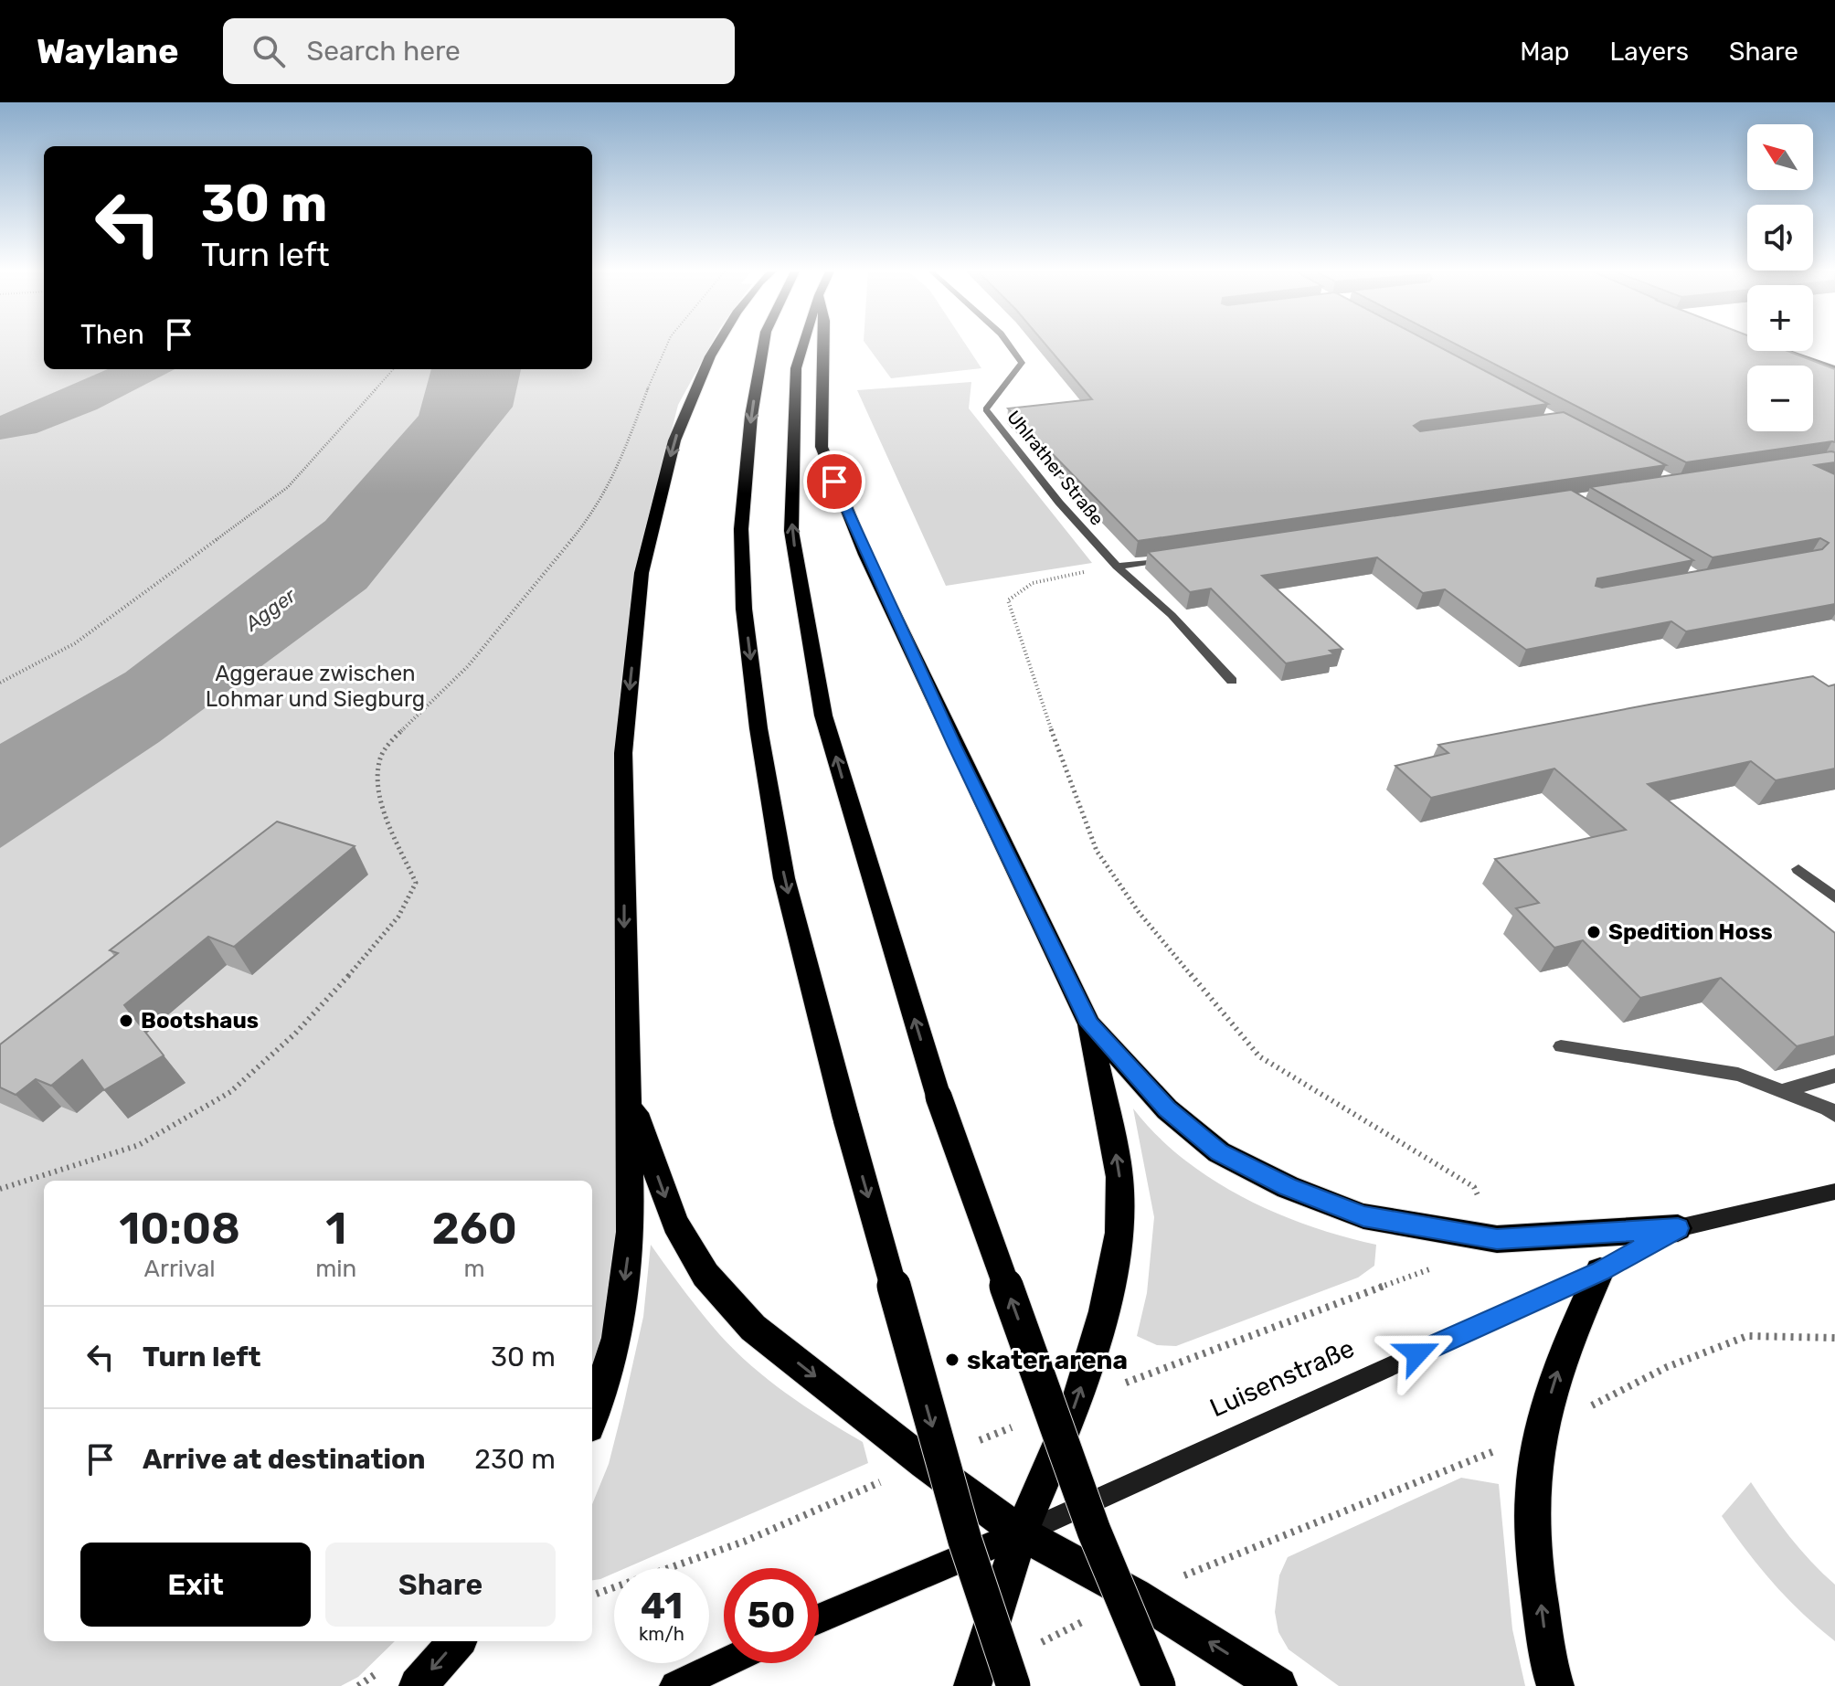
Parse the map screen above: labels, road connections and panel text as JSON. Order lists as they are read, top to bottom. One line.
{"streets":{"main road":["Luisenstraße"],"street":["Uhlrather Straße"]},"water":["Agger"],"parks":["Aggeraue zwischen Lohmar und Siegburg"],"places":["Spedition Hoss","Bootshaus","skater arena"],"north":"top left","page":{"header":"Waylane","search":"Search here","nav":["Map","Layers","Share"],"map_buttons":["+","−"],"turn":["30 m","Turn left"],"then":"Then","eta":["10:08","Arrival","1","min","260","m"],"list":[{"name":"Turn left","value":"30 m"},{"name":"Arrive at destination","value":"230 m"}],"buttons":["Exit","Share"],"speed":"41 km/h","limit":"50"}}
